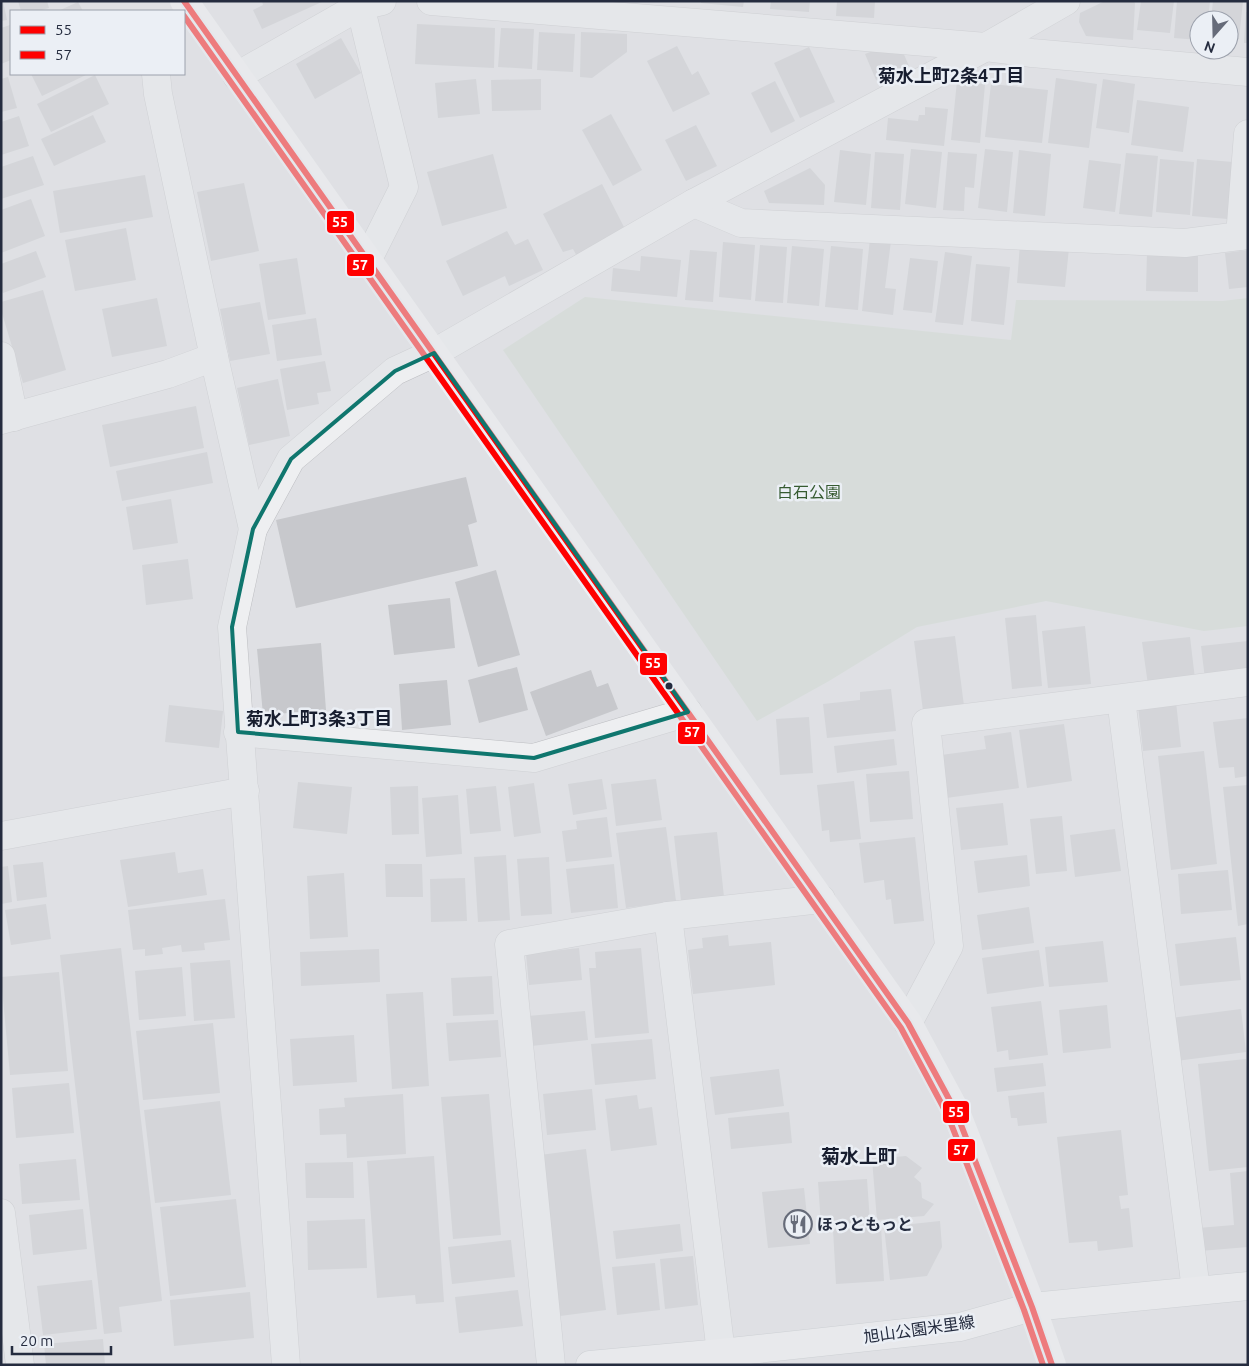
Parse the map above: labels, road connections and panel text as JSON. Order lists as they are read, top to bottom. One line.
{"streets":{"street":["旭山公園米里線"]},"districts":["菊水上町2条4丁目","菊水上町3条3丁目","菊水上町"],"parks":["白石公園"],"places":{"restaurant":["ほっともっと"]},"lines":["transit line 55","transit line 57"],"legend":["55","57"],"scale_bar":"20 m","north":"bottom"}
